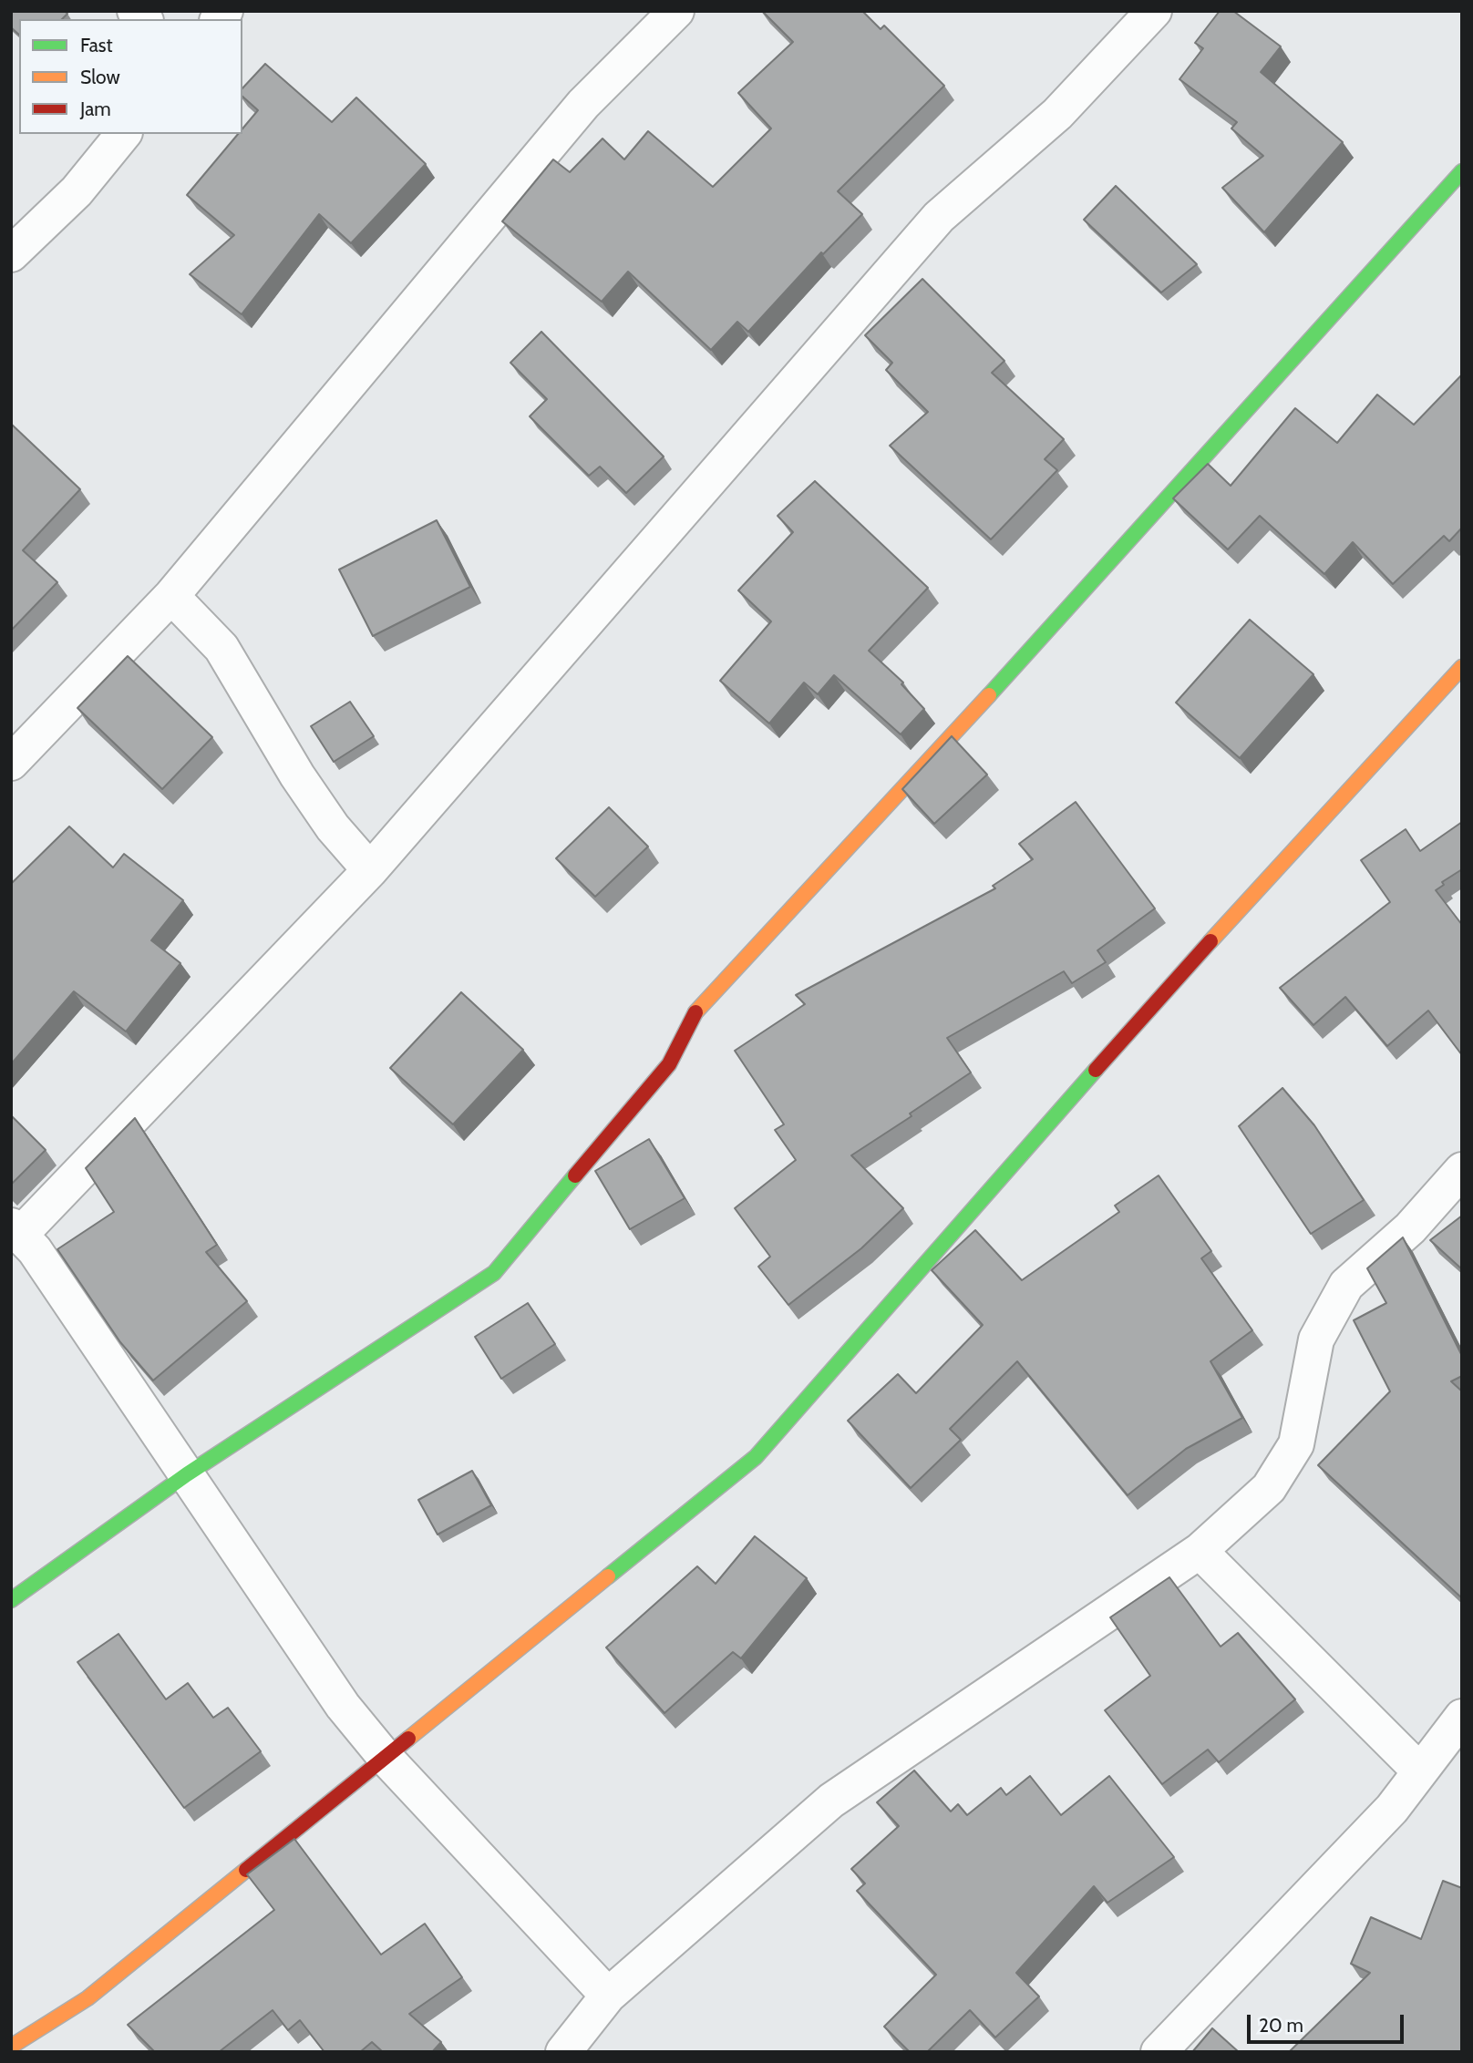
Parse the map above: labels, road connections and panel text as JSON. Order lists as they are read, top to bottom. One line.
{"legend":["Fast","Slow","Jam"],"scale_bar":"20 m"}
